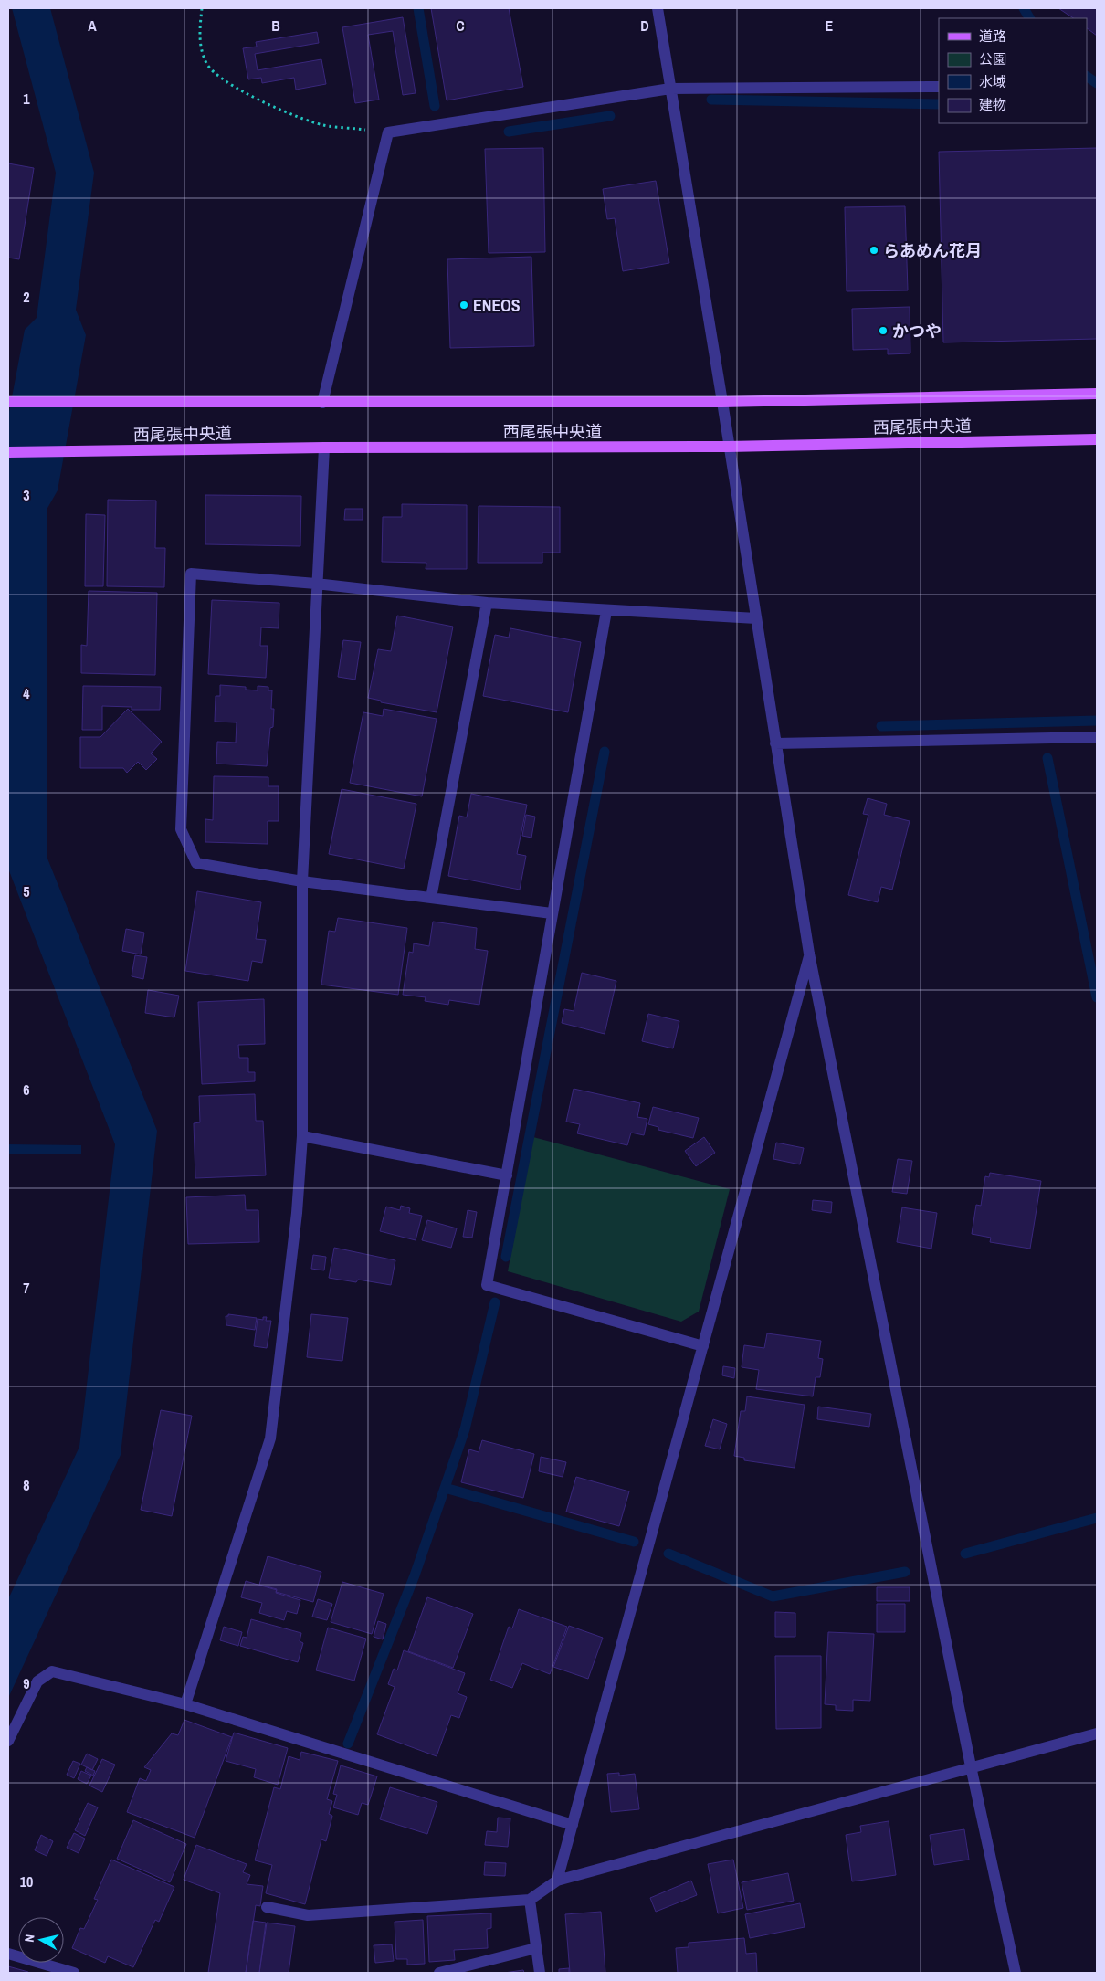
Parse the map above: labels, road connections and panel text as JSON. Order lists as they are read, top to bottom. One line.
{"streets":{"main road":["西尾張中央道"]},"places":["らあめん花月","ENEOS","かつや"],"legend":["道路","公園","水域","建物"],"north":"left","grid":{"columns":["A","B","C","D","E"],"rows":["1","2","3","4","5","6","7","8","9","10"]}}
